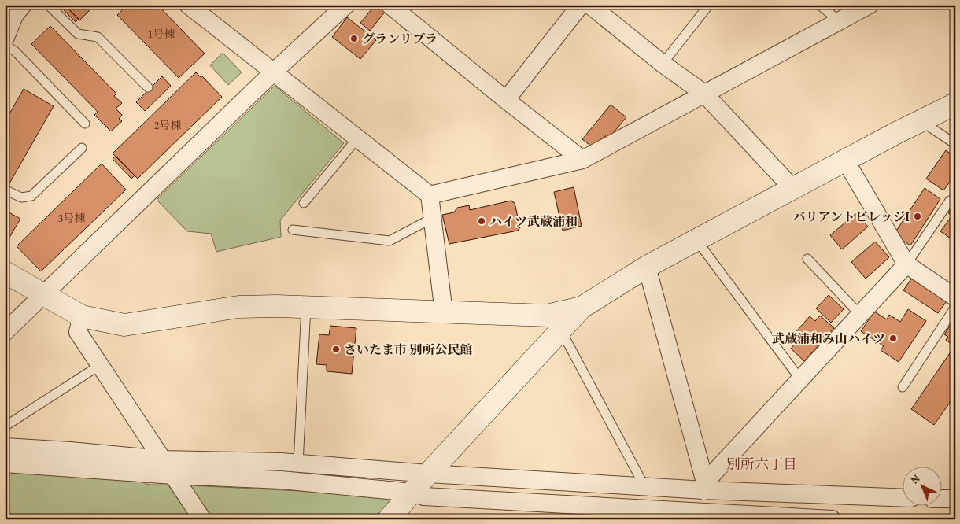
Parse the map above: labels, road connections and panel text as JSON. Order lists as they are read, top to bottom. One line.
{"districts":["別所六丁目"],"places":["グランリブラ","バリアントビレッジⅠ","ハイツ武蔵浦和","武蔵浦和み山ハイツ","さいたま市 別所公民館"],"house_numbers":["1号棟","2号棟","3号棟"],"north":"top left"}
